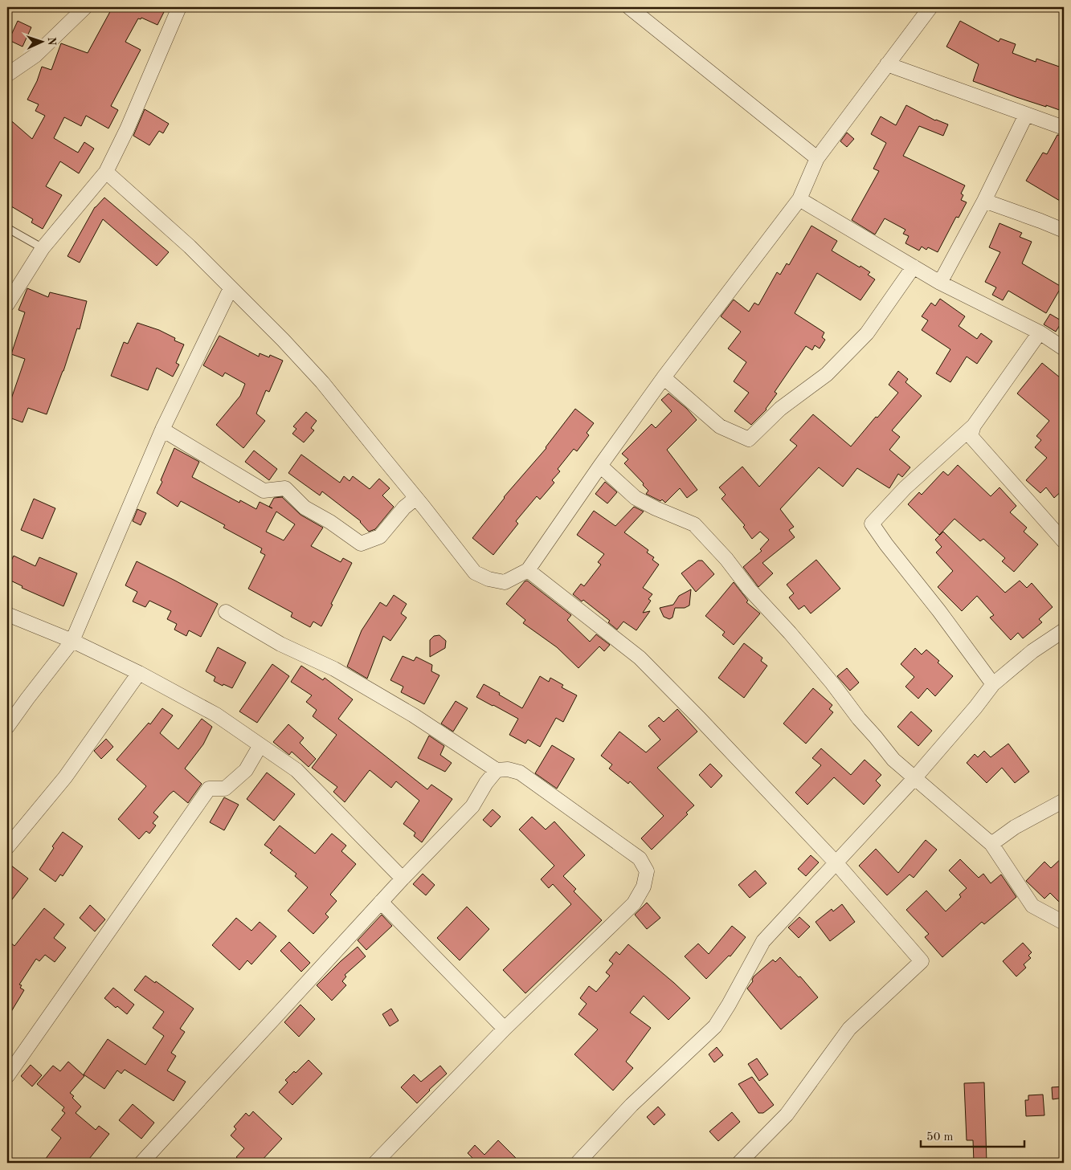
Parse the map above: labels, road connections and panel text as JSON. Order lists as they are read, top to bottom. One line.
{"scale_bar":"50 m","north":"right"}
